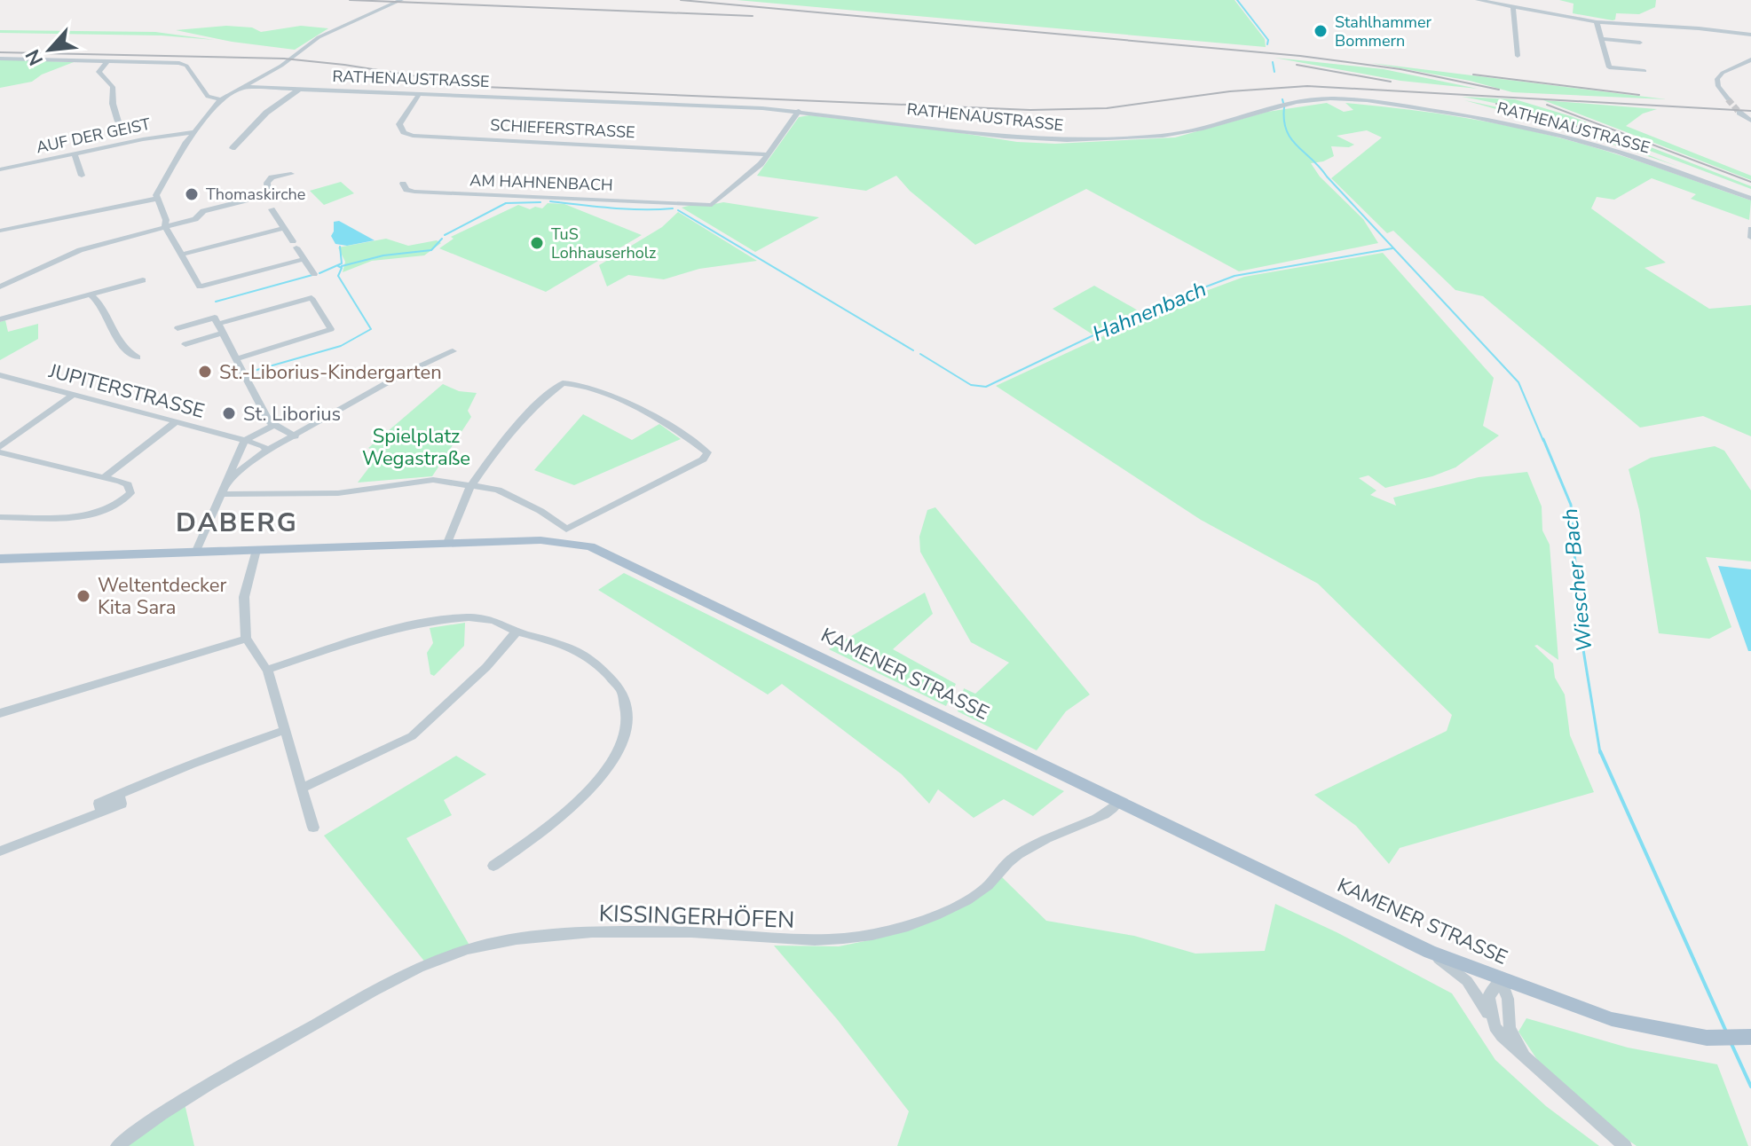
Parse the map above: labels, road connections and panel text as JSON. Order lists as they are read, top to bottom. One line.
{"streets":{"main road":["KAMENER STRASSE"],"street":["RATHENAUSTRASSE","SCHIEFERSTRASSE","AUF DER GEIST","AM HAHNENBACH","JUPITERSTRASSE","KISSINGERHÖFEN"]},"crossings":[["RATHENAUSTRASSE","SCHIEFERSTRASSE"],["RATHENAUSTRASSE","AM HAHNENBACH"],["SCHIEFERSTRASSE","AM HAHNENBACH"],["KAMENER STRASSE","KISSINGERHÖFEN"]],"districts":["DABERG"],"water":["Hahnenbach","Wiescher Bach"],"parks":["Spielplatz Wegastraße"],"places":["Stahlhammer Bommern","Thomaskirche","TuS Lohhauserholz","St.-Liborius-Kindergarten","St. Liborius","Weltentdecker Kita Sara"],"north":"bottom left"}
